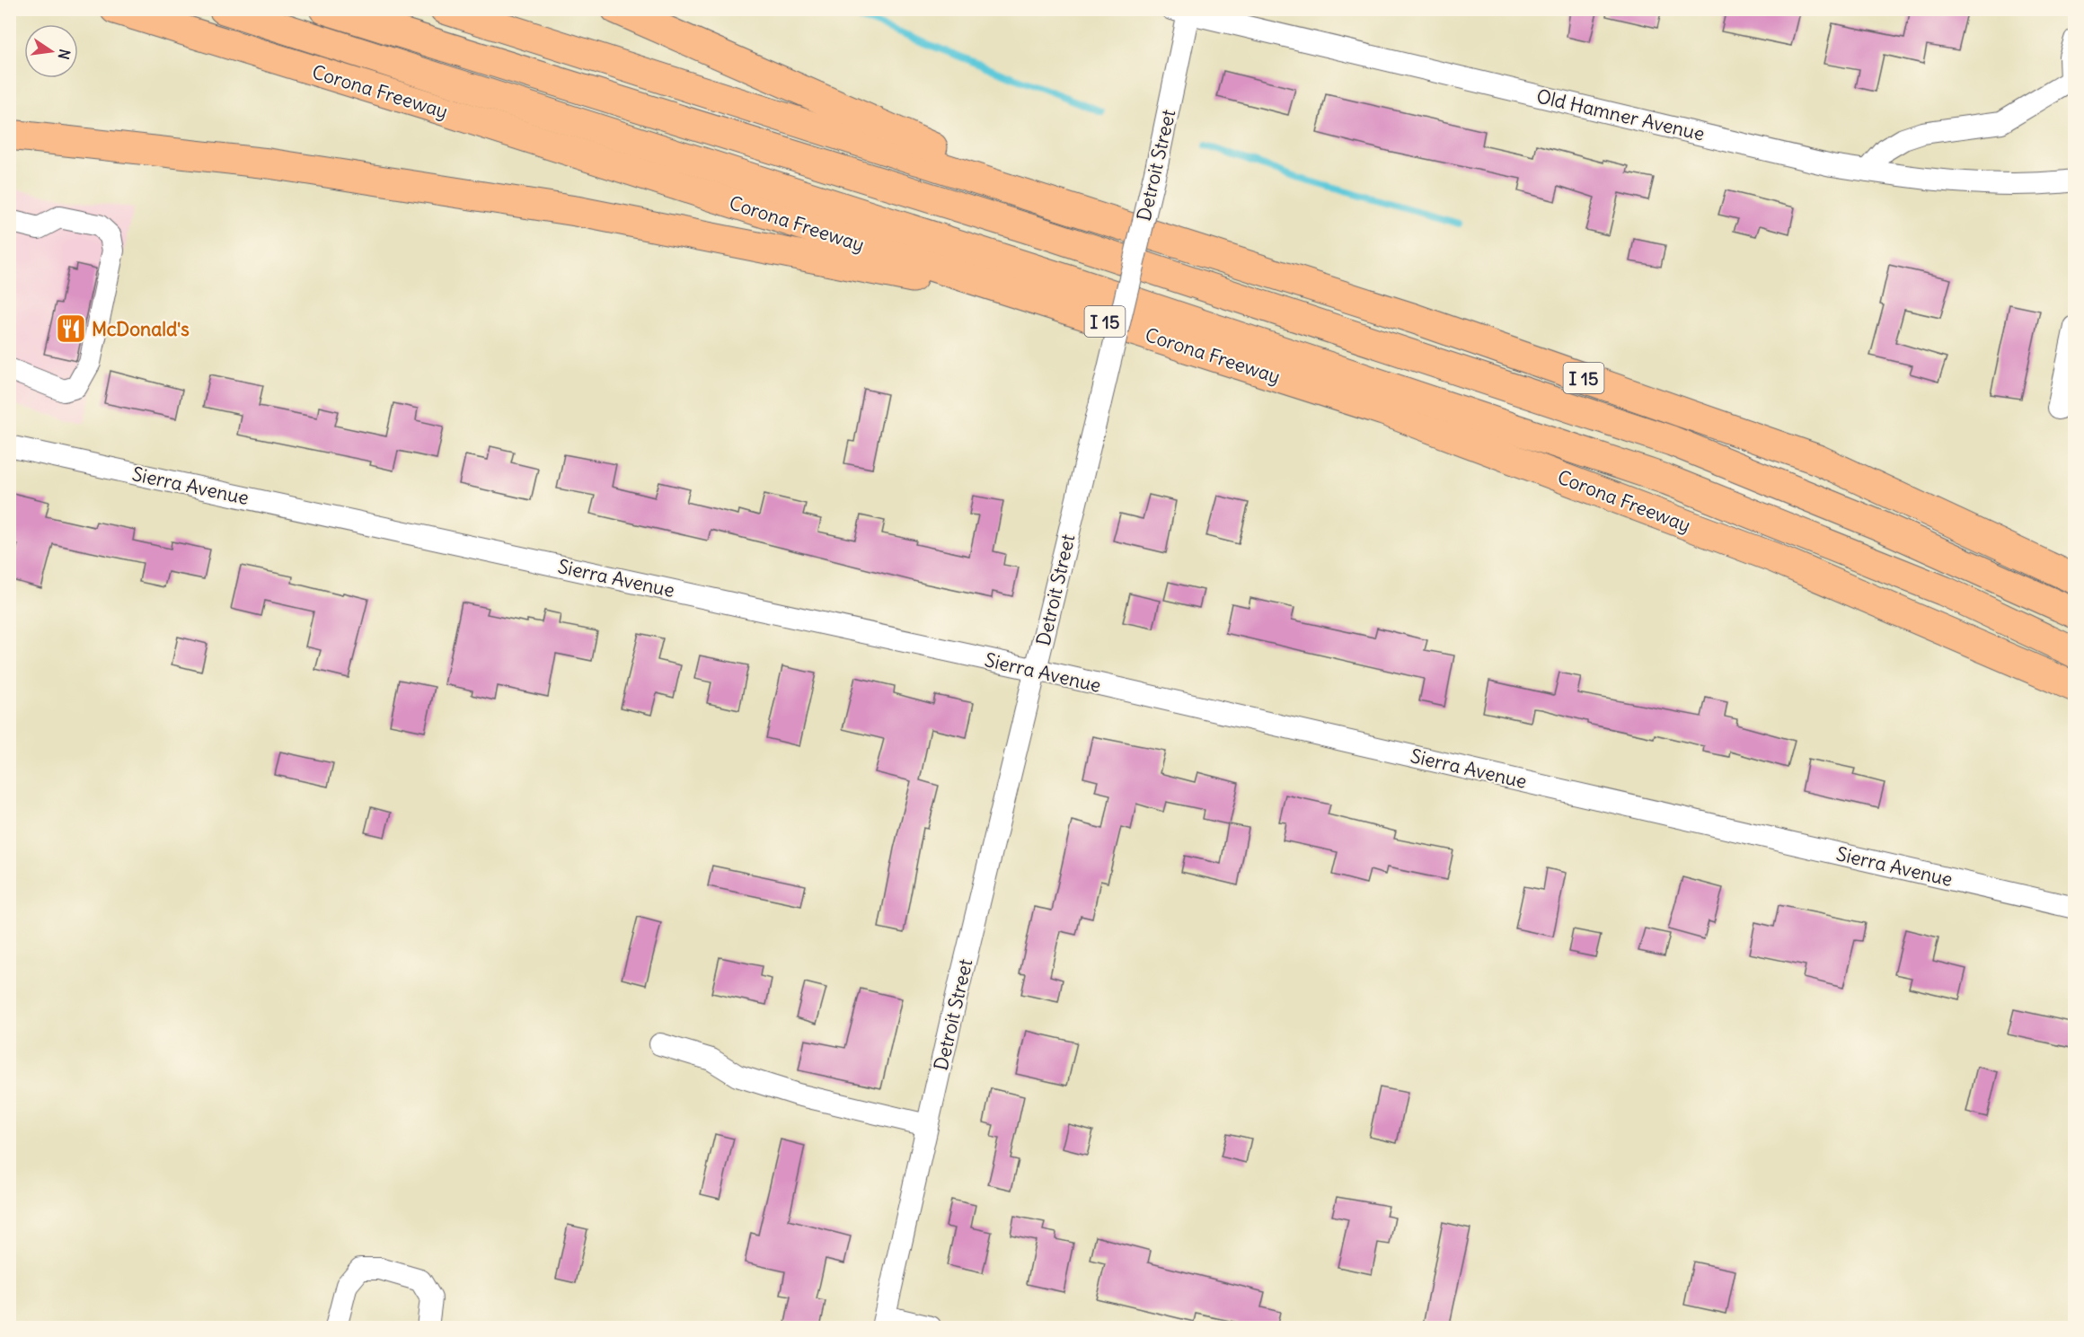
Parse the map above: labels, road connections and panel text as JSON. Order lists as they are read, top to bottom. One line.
{"streets":{"highway":["Corona Freeway","I 15"],"street":["Old Hamner Avenue","Detroit Street","Sierra Avenue"]},"crossings":[["Old Hamner Avenue","Detroit Street"],["Detroit Street","Sierra Avenue"]],"places":{"restaurant":["McDonald's"]},"north":"right"}
